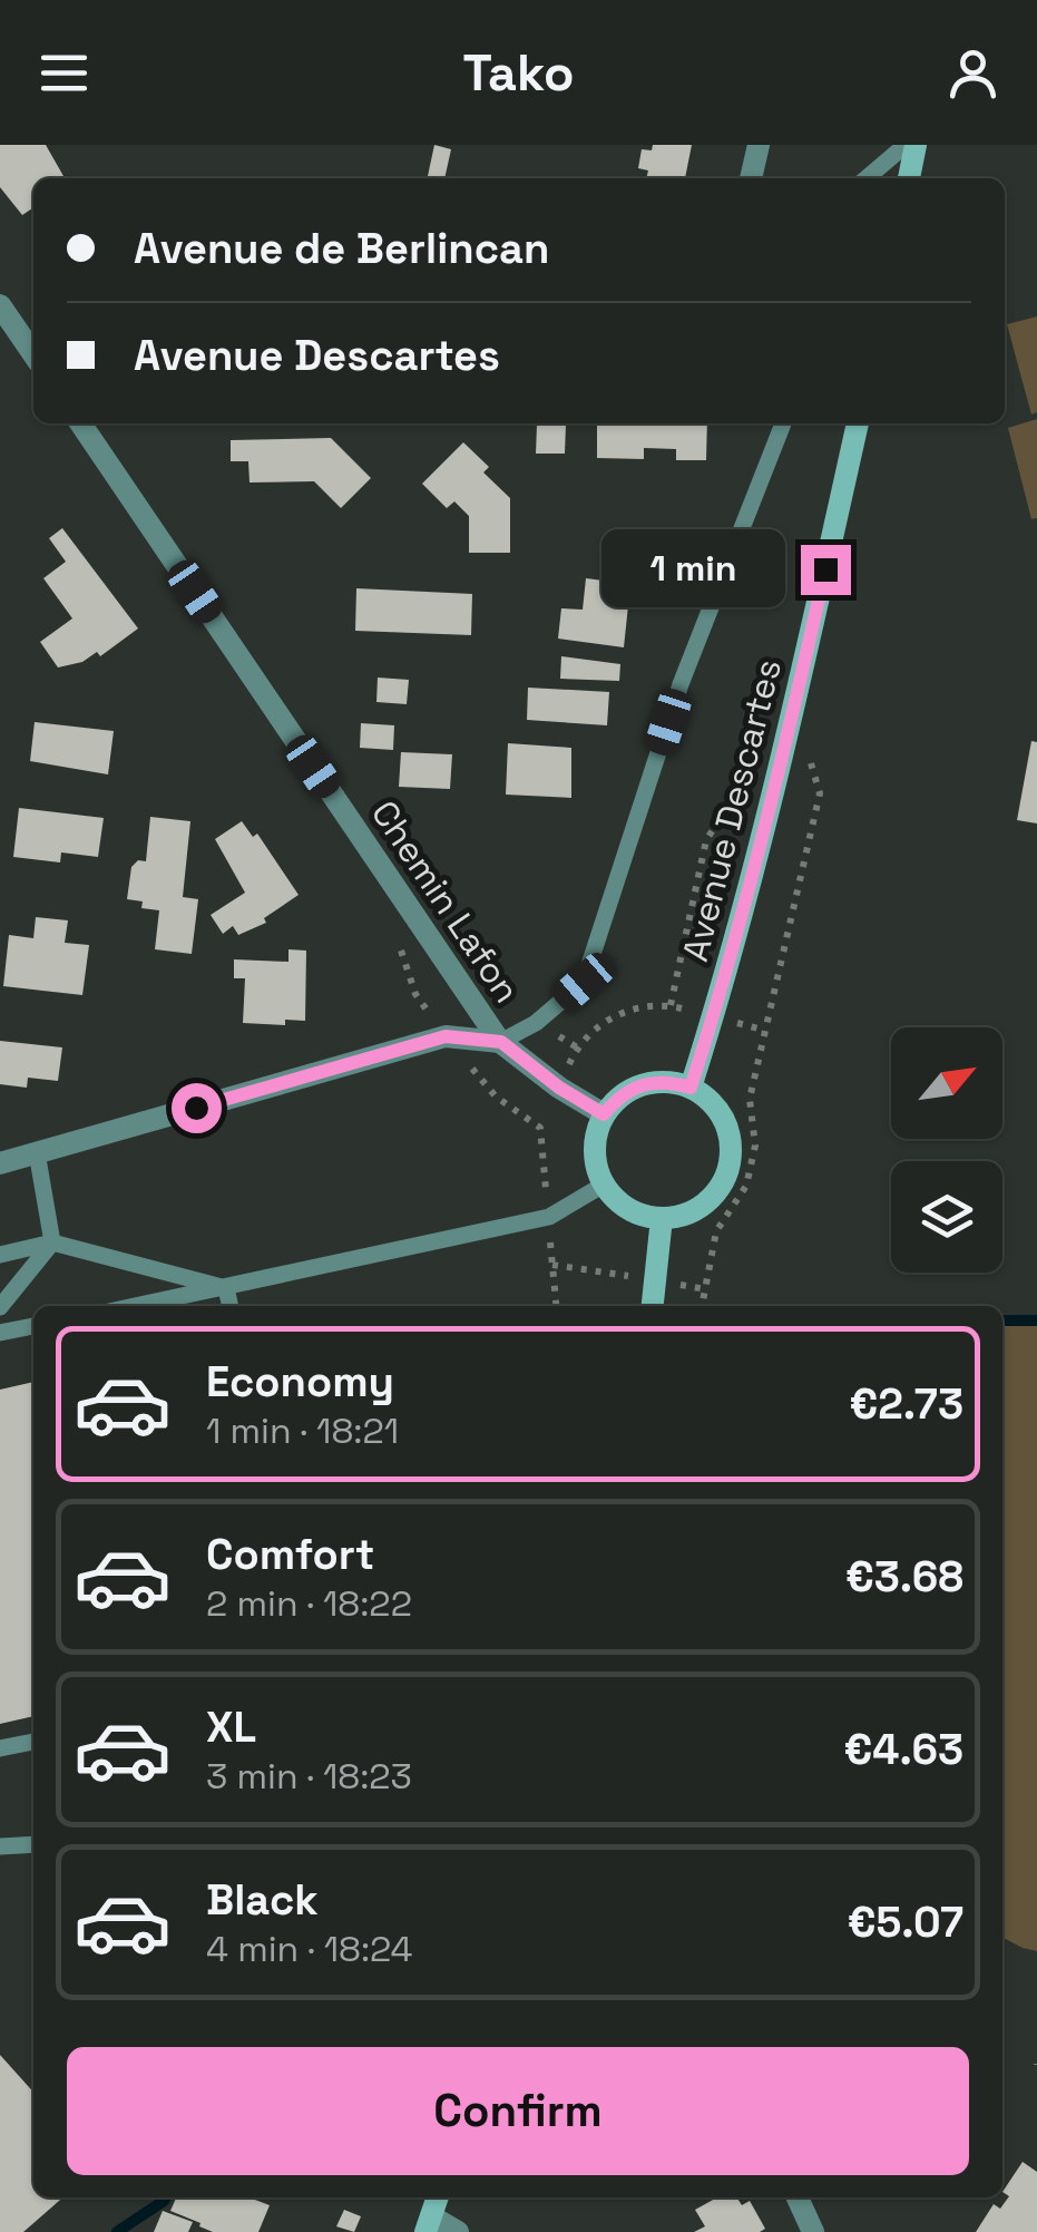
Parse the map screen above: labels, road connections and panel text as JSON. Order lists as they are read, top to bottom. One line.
{"streets":{"main road":["Avenue Descartes"],"street":["Chemin Lafon"]},"crossings":[["Avenue Descartes","Chemin Lafon"]],"north":"top right","page":{"header":"Tako","banner":["Avenue de Berlincan","Avenue Descartes"],"bubble":"1 min","list":[{"name":"Economy","note":"1 min · 18:21","value":"€2.73"},{"name":"Comfort","note":"2 min · 18:22","value":"€3.68"},{"name":"XL","note":"3 min · 18:23","value":"€4.63"},{"name":"Black","note":"4 min · 18:24","value":"€5.07"}],"buttons":"Confirm"}}
